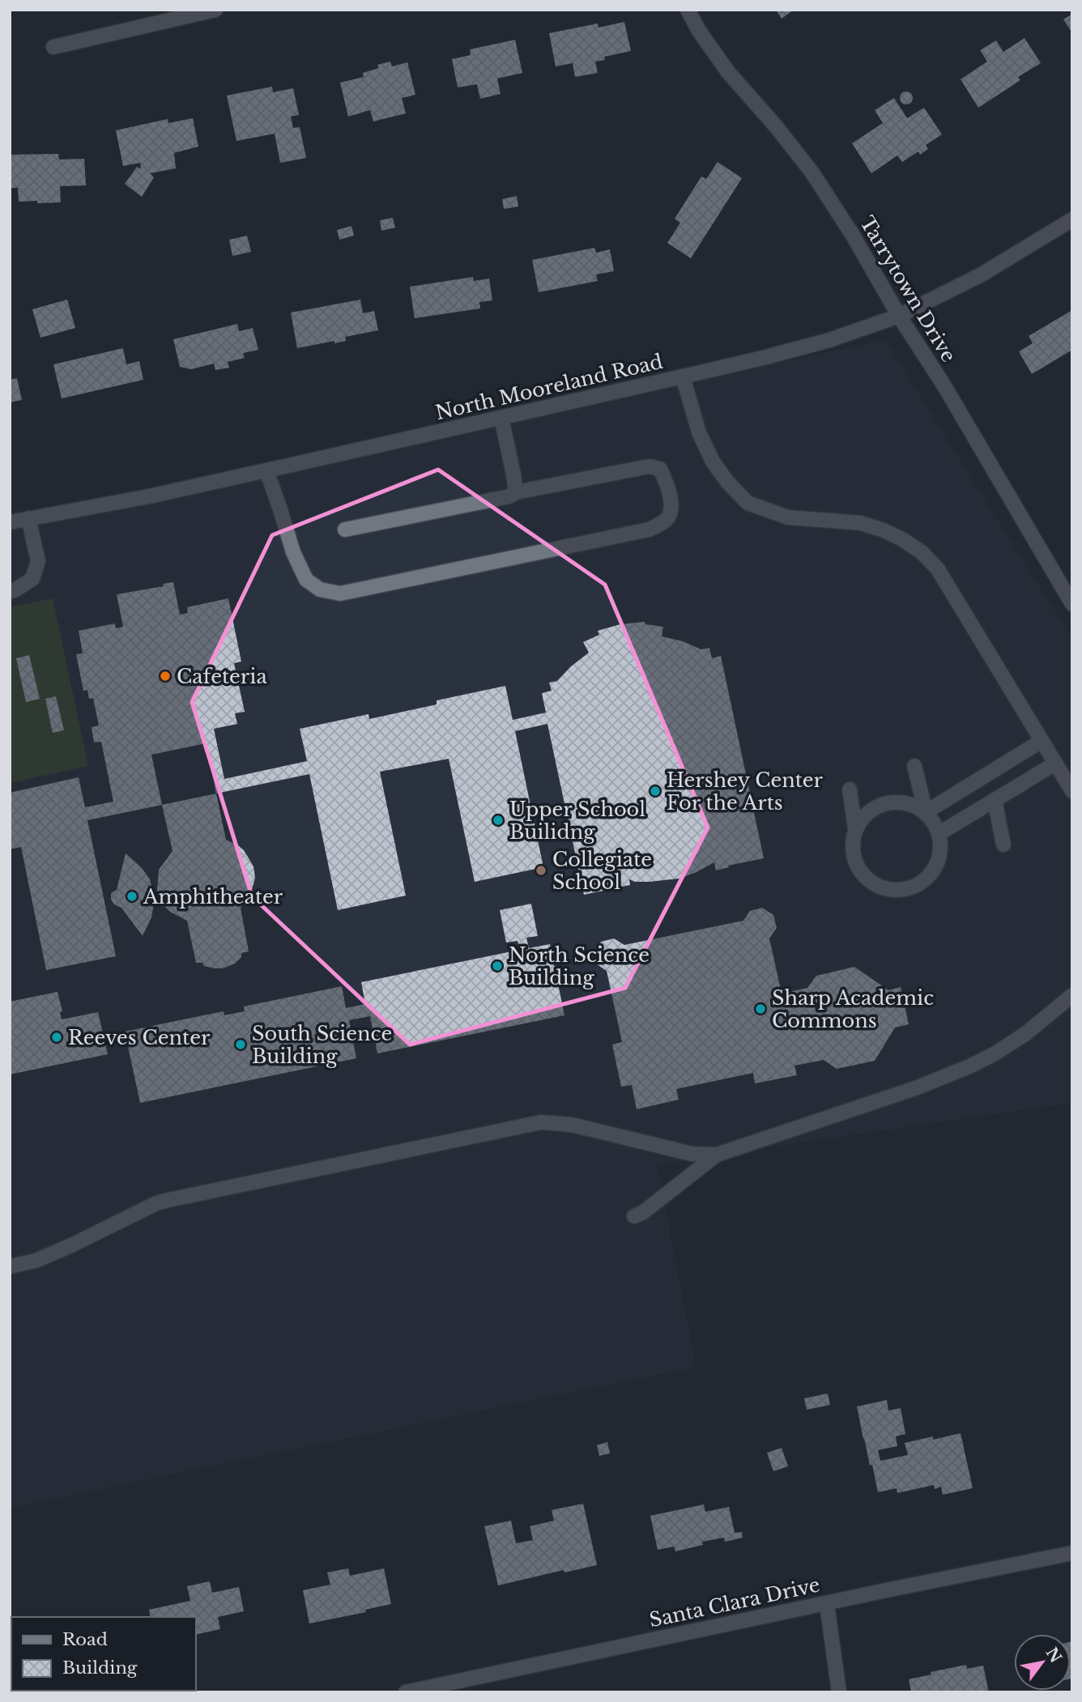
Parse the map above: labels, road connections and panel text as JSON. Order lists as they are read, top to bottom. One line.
{"streets":{"street":["Tarrytown Drive","North Mooreland Road","Santa Clara Drive"]},"crossings":[["Tarrytown Drive","North Mooreland Road"]],"places":["Cafeteria","Hershey Center For the Arts","Upper School Builidng","Collegiate School","Amphitheater","North Science Building","Sharp Academic Commons","Reeves Center","South Science Building"],"legend":["Road","Building"],"north":"top right"}
